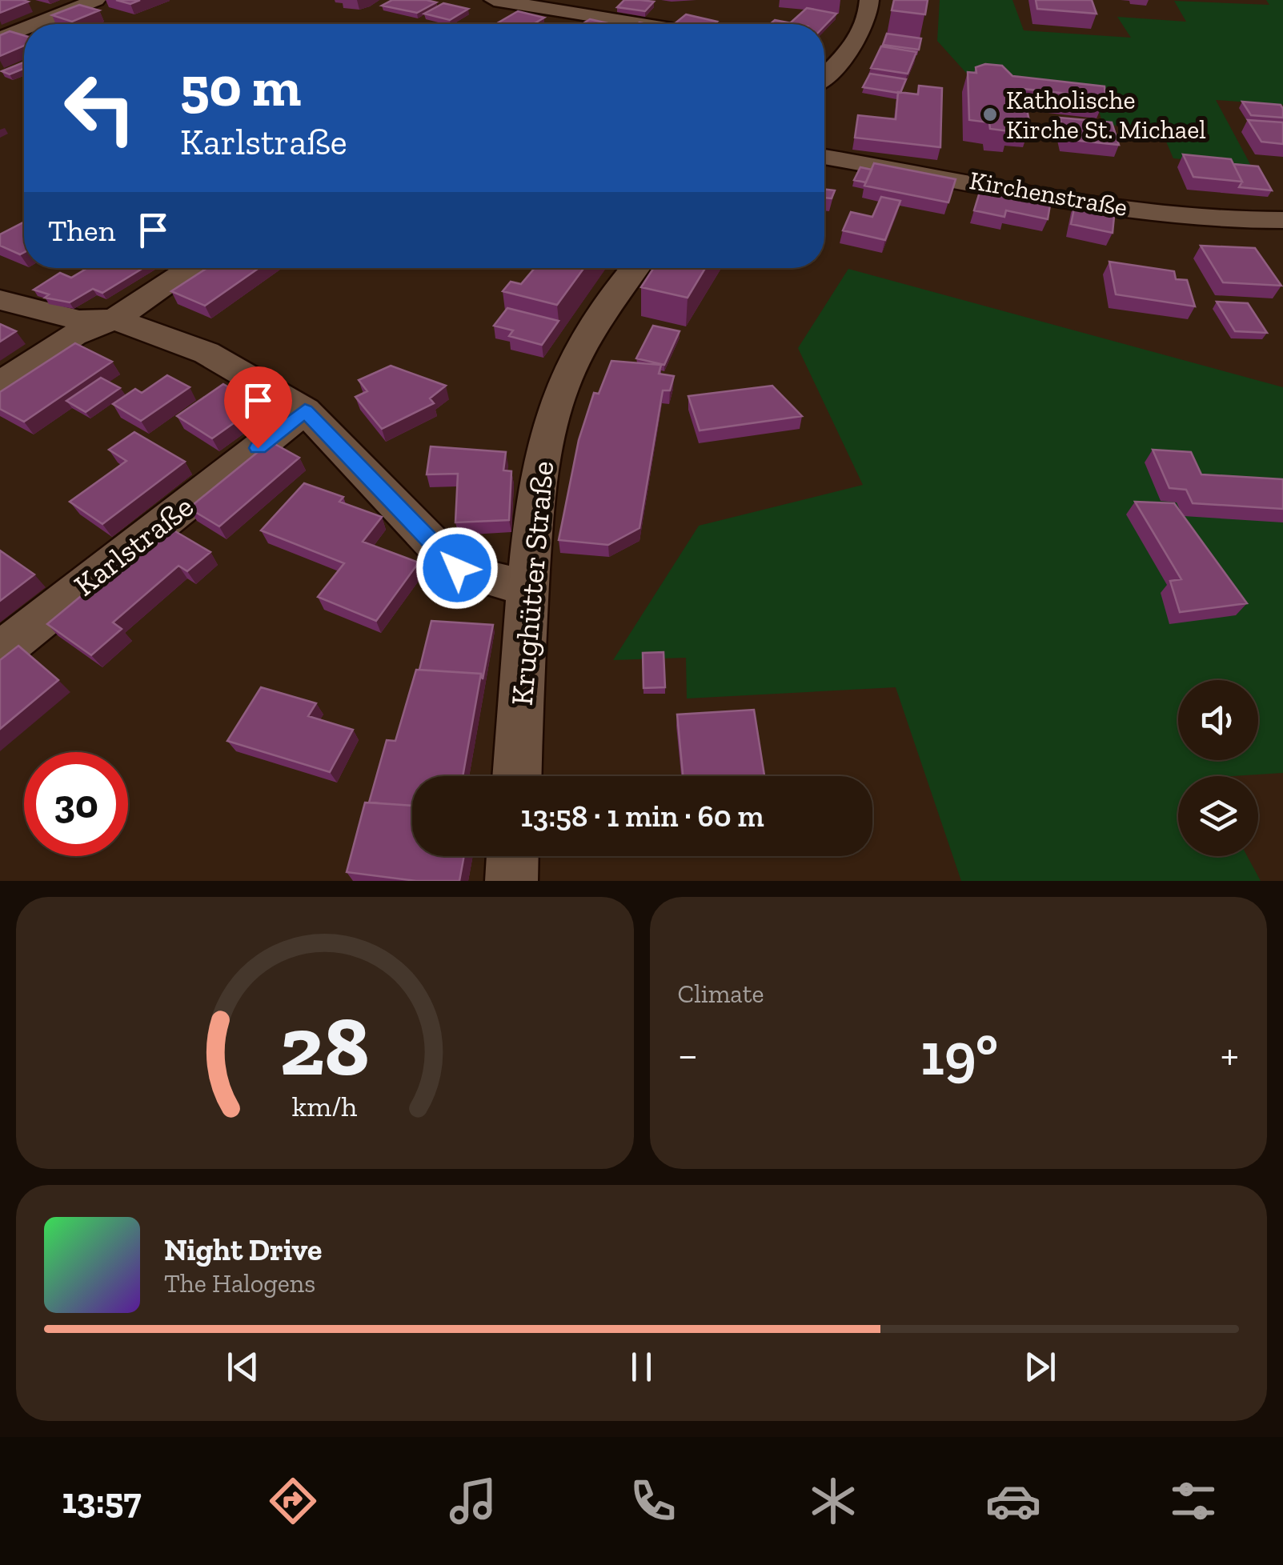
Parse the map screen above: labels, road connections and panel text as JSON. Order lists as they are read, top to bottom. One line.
{"streets":{"street":["Kirchenstraße","Karlstraße","Krughütter Straße"]},"places":["Katholische Kirche St. Michael"],"page":{"turn":["50 m","Karlstraße"],"then":"Then","limit":"30","trip":"13:58 · 1 min · 60 m","tile":"Climate","heat":["−","19°","+"],"song":["Night Drive","The Halogens"],"tabs":"13:57","gauge":["28","km/h"]}}
